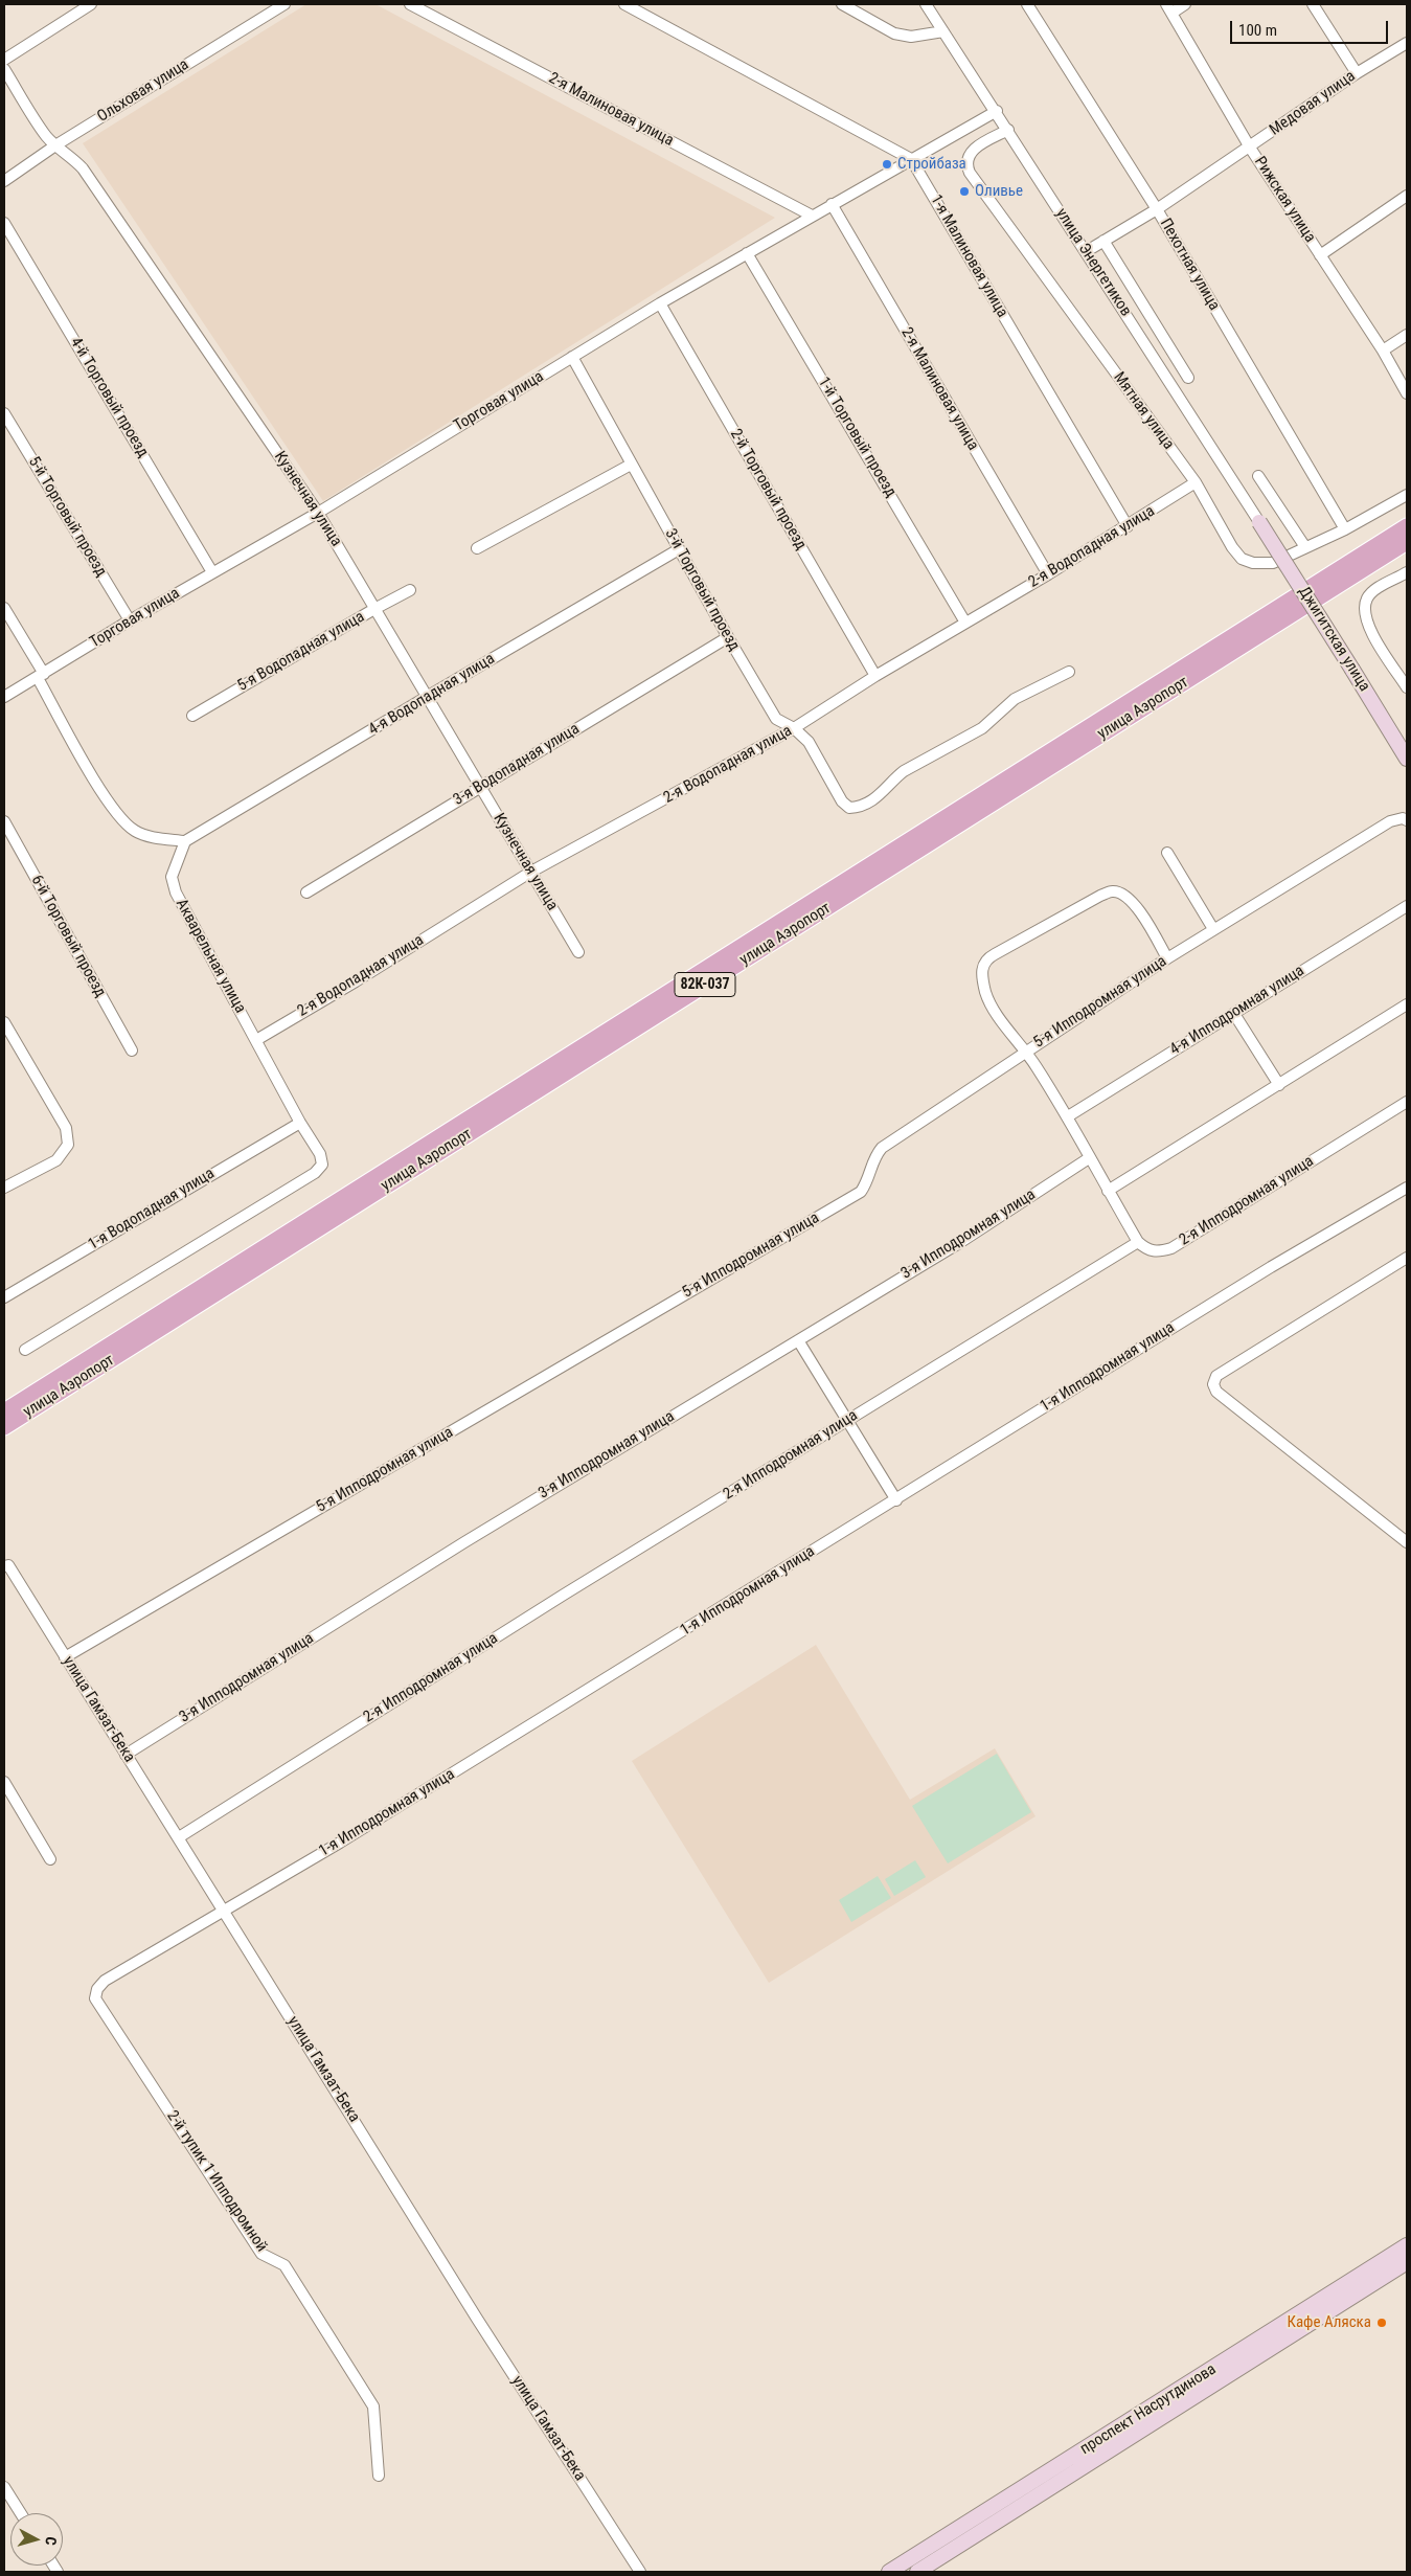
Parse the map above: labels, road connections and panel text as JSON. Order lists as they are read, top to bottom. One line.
{"streets":{"main road":["Джигитская улица","улица Аэропорт","82К-037","проспект Насрутдинова"],"street":["Ольховая улица","Медовая улица","2-я Малиновая улица","Рижская улица","1-я Малиновая улица","улица Энергетиков","Пехотная улица","4-й Торговый проезд","Торговая улица","Мятная улица","1-й Торговый проезд","2-й Торговый проезд","Кузнечная улица","5-й Торговый проезд","2-я Водопадная улица","3-й Торговый проезд","5-я Водопадная улица","4-я Водопадная улица","3-я Водопадная улица","6-й Торговый проезд","Акварельная улица","5-я Ипподромная улица","4-я Ипподромная улица","2-я Ипподромная улица","1-я Водопадная улица","3-я Ипподромная улица","1-я Ипподромная улица","улица Гамзат-Бека","2-й тупик 1 Ипподромной"]},"crossings":[["Ольховая улица","Кузнечная улица"],["Медовая улица","Рижская улица"],["Медовая улица","улица Энергетиков"],["Медовая улица","Пехотная улица"],["2-я Малиновая улица","Торговая улица"],["2-я Малиновая улица","2-я Водопадная улица"],["1-я Малиновая улица","Торговая улица"],["1-я Малиновая улица","2-я Водопадная улица"],["улица Энергетиков","Торговая улица"],["улица Энергетиков","Мятная улица"],["улица Энергетиков","Джигитская улица"],["Пехотная улица","Мятная улица"],["4-й Торговый проезд","Торговая улица"],["Торговая улица","1-й Торговый проезд"],["Торговая улица","2-й Торговый проезд"],["Торговая улица","Кузнечная улица"],["Торговая улица","5-й Торговый проезд"],["Торговая улица","3-й Торговый проезд"],["Мятная улица","2-я Водопадная улица"],["1-й Торговый проезд","2-я Водопадная улица"],["2-й Торговый проезд","2-я Водопадная улица"],["Кузнечная улица","2-я Водопадная улица"],["Кузнечная улица","5-я Водопадная улица"],["Кузнечная улица","4-я Водопадная улица"],["Кузнечная улица","3-я Водопадная улица"],["2-я Водопадная улица","3-й Торговый проезд"],["2-я Водопадная улица","Акварельная улица"],["3-й Торговый проезд","4-я Водопадная улица"],["3-й Торговый проезд","3-я Водопадная улица"],["4-я Водопадная улица","Акварельная улица"],["Акварельная улица","1-я Водопадная улица"],["5-я Ипподромная улица","улица Гамзат-Бека"],["2-я Ипподромная улица","улица Гамзат-Бека"],["3-я Ипподромная улица","улица Гамзат-Бека"],["1-я Ипподромная улица","улица Гамзат-Бека"],["1-я Ипподромная улица","2-й тупик 1 Ипподромной"]],"places":["Стройбаза","Оливье","Кафе Аляска"],"scale_bar":"100 m","north":"right"}
